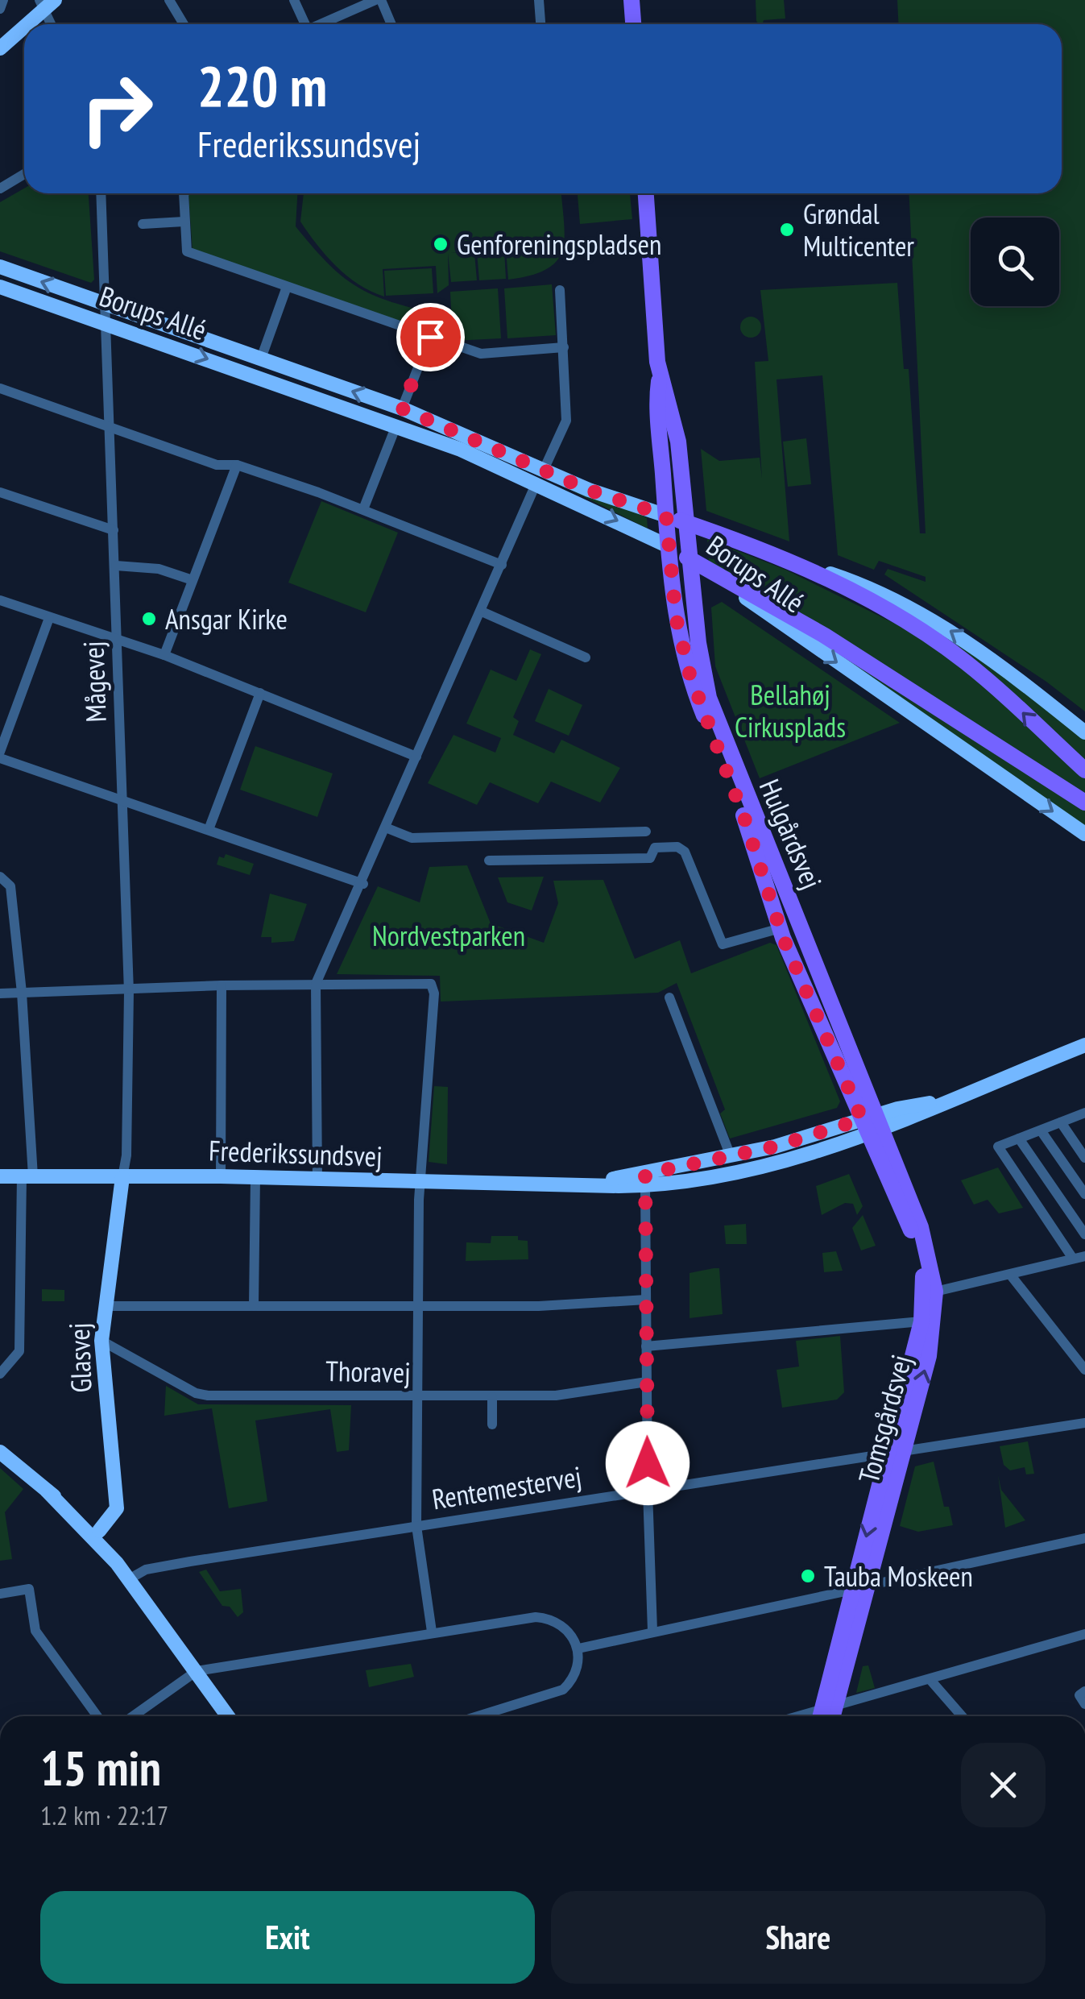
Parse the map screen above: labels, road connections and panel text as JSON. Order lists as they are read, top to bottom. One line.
{"streets":{"main road":["Borups Allé","Hulgårdsvej","Tomsgårdsvej"],"street":["Mågevej","Frederikssundsvej","Glasvej","Thoravej","Rentemestervej"]},"crossings":[["Borups Allé","Mågevej"],["Borups Allé","Hulgårdsvej"],["Mågevej","Frederikssundsvej"],["Mågevej","Glasvej"],["Hulgårdsvej","Frederikssundsvej"],["Hulgårdsvej","Tomsgårdsvej"],["Frederikssundsvej","Glasvej"],["Frederikssundsvej","Tomsgårdsvej"],["Glasvej","Thoravej"],["Tomsgårdsvej","Rentemestervej"]],"parks":["Bellahøj Cirkusplads","Nordvestparken"],"places":["Grøndal Multicenter","Genforeningspladsen","Ansgar Kirke","Tauba Moskeen"],"page":{"turn":["220 m","Frederikssundsvej"],"heading":["15 min","1.2 km · 22:17"],"buttons":["Exit","Share"]}}
